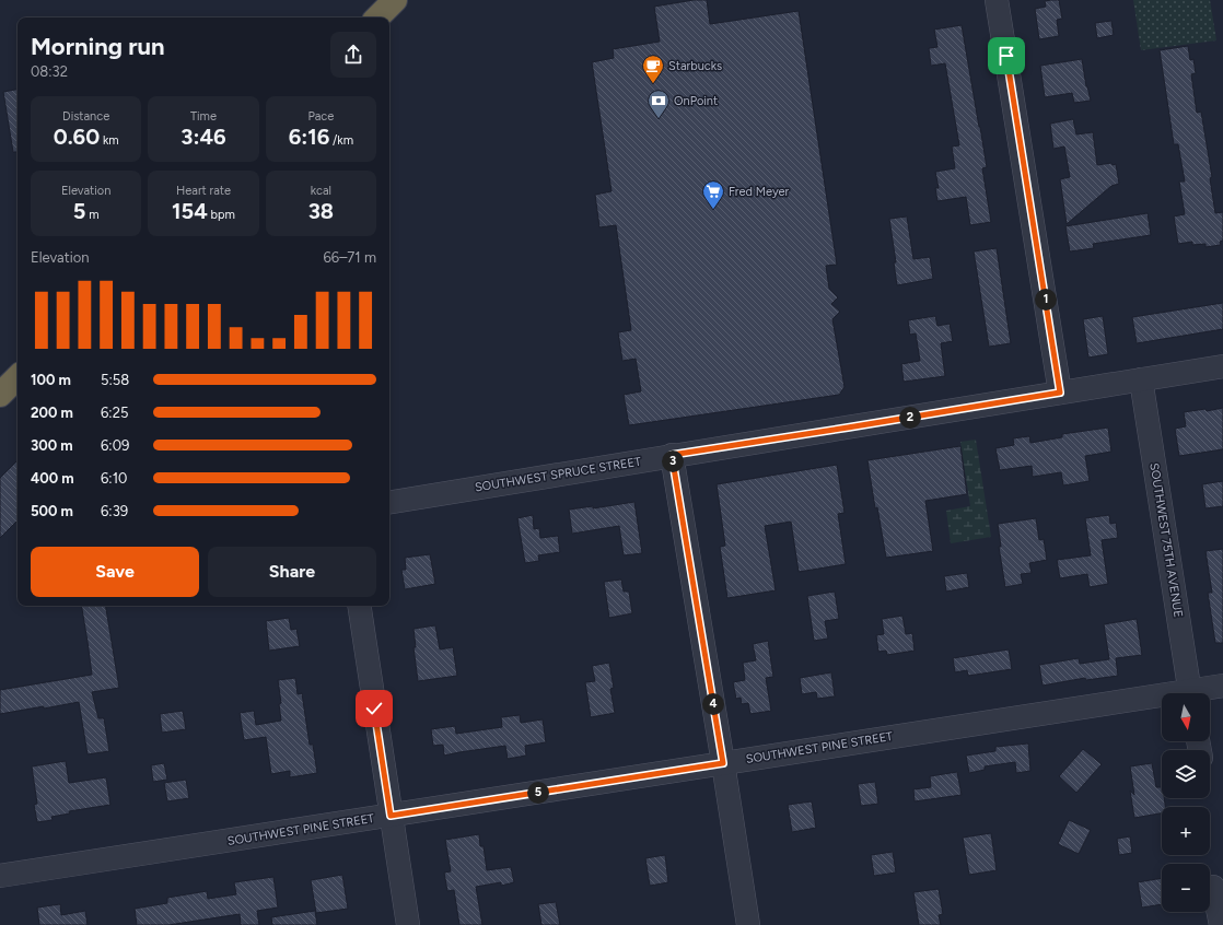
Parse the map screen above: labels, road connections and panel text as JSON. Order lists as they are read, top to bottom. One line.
{"streets":{"street":["SOUTHWEST SPRUCE STREET","SOUTHWEST 75TH AVENUE","SOUTHWEST PINE STREET"]},"crossings":[["SOUTHWEST SPRUCE STREET","SOUTHWEST 75TH AVENUE"]],"places":{"cafe":["Starbucks"],"bank":["OnPoint"],"supermarket":["Fred Meyer"]},"north":"bottom","page":{"heading":["Morning run","08:32"],"stats":[["Distance","0.60 km"],["Time","3:46"],["Pace","6:16 /km"],["Elevation","5 m"],["Heart rate","154 bpm"],["kcal","38"]],"chart":["Elevation","66–71 m"],"pins":["1","2","3","4","5"],"list":[{"name":"100 m","note":"5:58"},{"name":"200 m","note":"6:25"},{"name":"300 m","note":"6:09"},{"name":"400 m","note":"6:10"},{"name":"500 m","note":"6:39"}],"buttons":["Save","Share"],"map_buttons":["+","−"]}}
